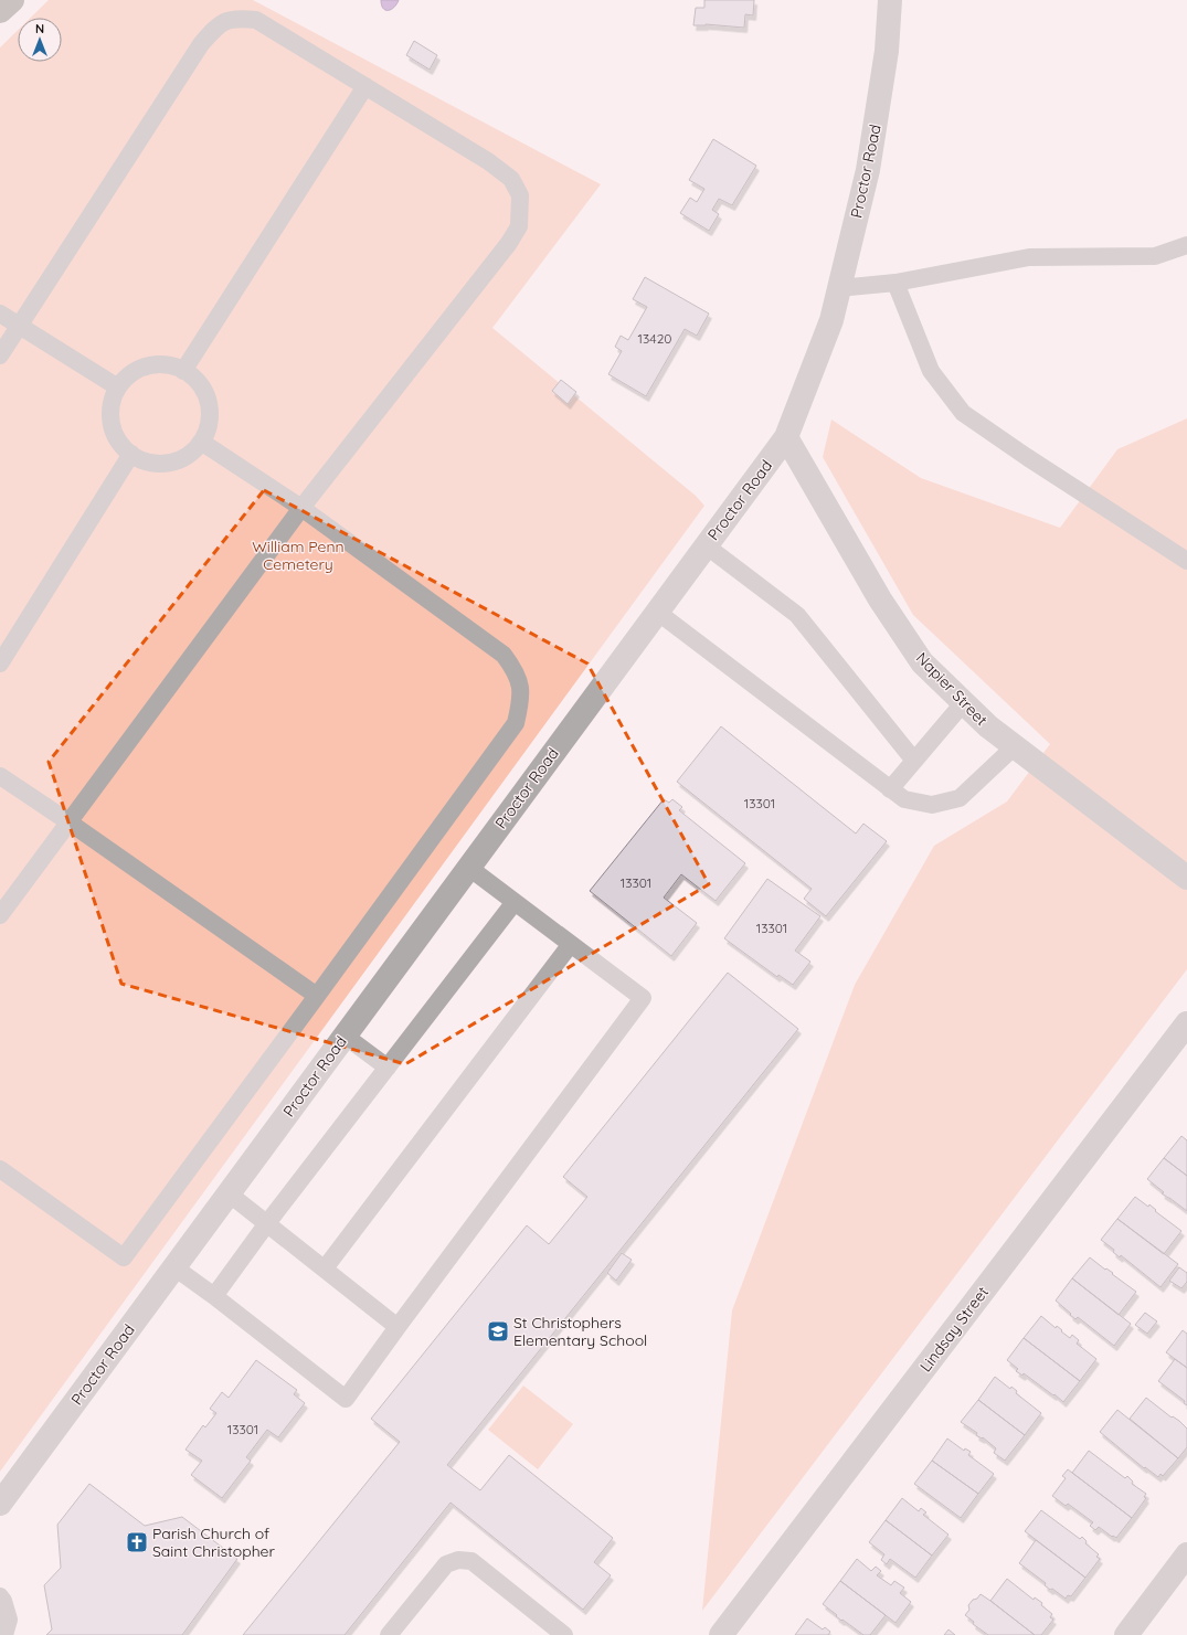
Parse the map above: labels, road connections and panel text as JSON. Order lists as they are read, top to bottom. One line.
{"streets":{"street":["Proctor Road","Napier Street","Lindsay Street"]},"crossings":[["Proctor Road","Napier Street"]],"parks":["William Penn Cemetery"],"places":{"school or university":["St Christophers Elementary School"],"church":["Parish Church of Saint Christopher"]},"house_numbers":["13420","13301","13301","13301","13301"],"north":"top"}
